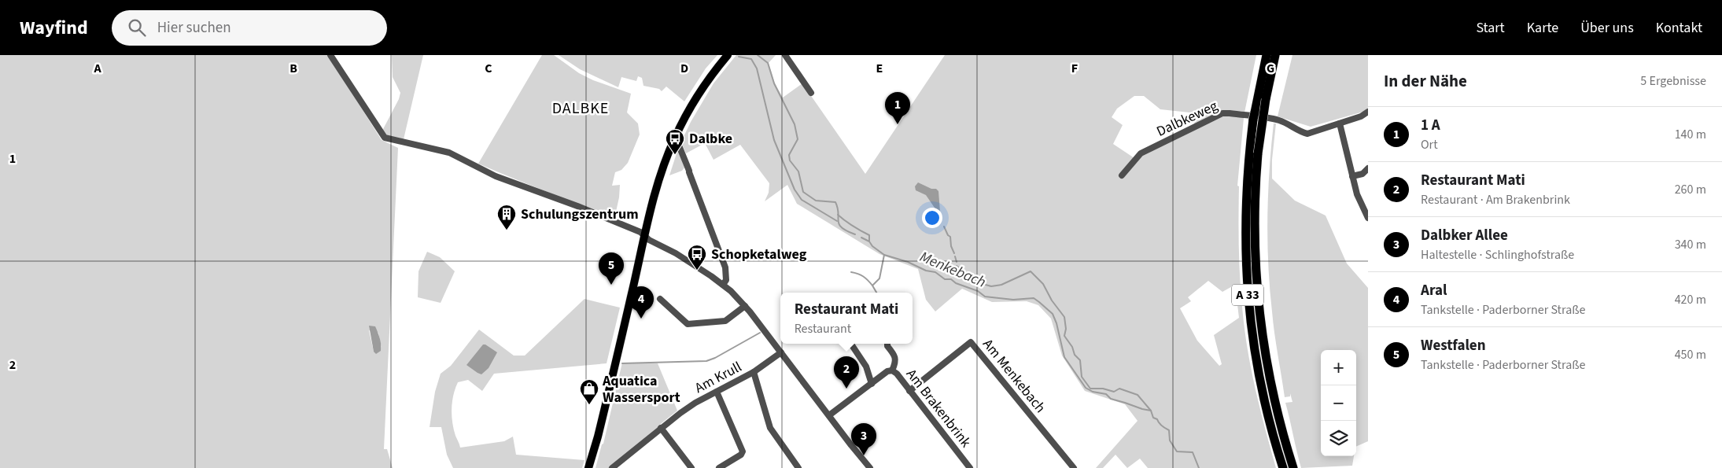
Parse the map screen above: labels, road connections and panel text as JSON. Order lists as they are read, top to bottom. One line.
{"streets":{"highway":["A 33"],"street":["Dalbkeweg","Am Menkebach","Am Krull","Am Brakenbrink"]},"crossings":[["Am Menkebach","Am Brakenbrink"]],"districts":["DALBKE"],"water":["Menkebach"],"places":{"bus stop":["Dalbke","Schopketalweg"],"building":["Schulungszentrum"],"shop":["Aquatica Wassersport"]},"page":{"header":"Wayfind","search":"Hier suchen","nav":["Start","Karte","Über uns","Kontakt"],"heading":["In der Nähe","5 Ergebnisse"],"pins":["1","5","4","2","3"],"list":[{"mark":"1","name":"1 A","note":"Ort","value":"140 m"},{"mark":"2","name":"Restaurant Mati","note":"Restaurant · Am Brakenbrink","value":"260 m"},{"mark":"3","name":"Dalbker Allee","note":"Haltestelle · Schlinghofstraße","value":"340 m"},{"mark":"4","name":"Aral","note":"Tankstelle · Paderborner Straße","value":"420 m"},{"mark":"5","name":"Westfalen","note":"Tankstelle · Paderborner Straße","value":"450 m"}],"popup":["Restaurant Mati","Restaurant"],"map_buttons":["+","−"]},"grid":{"columns":["A","B","C","D","E","F","G"],"rows":["1","2"]}}
